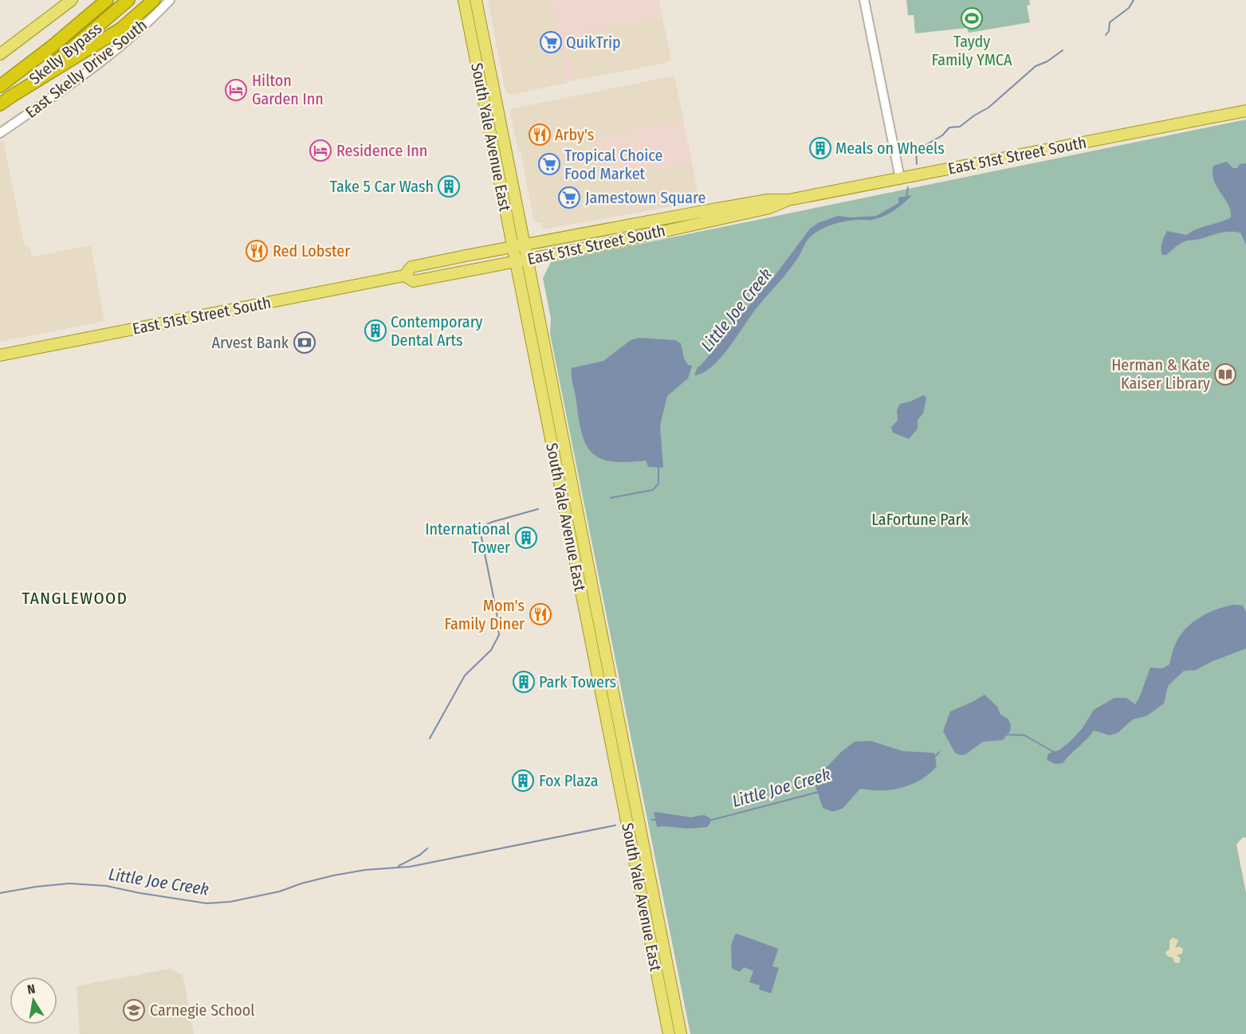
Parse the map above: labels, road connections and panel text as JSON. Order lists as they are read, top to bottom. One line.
{"streets":{"highway":["Skelly Bypass"],"main road":["South Yale Avenue East","East 51st Street South"],"street":["East Skelly Drive South"]},"crossings":[["South Yale Avenue East","East 51st Street South"]],"districts":["TANGLEWOOD"],"water":["Little Joe Creek"],"parks":["LaFortune Park"],"places":{"sports":["Taydy Family YMCA"],"supermarket":["QuikTrip","Tropical Choice Food Market","Jamestown Square"],"hotel":["Hilton Garden Inn","Residence Inn"],"restaurant":["Arby's","Red Lobster","Mom's Family Diner"],"building":["Meals on Wheels","Take 5 Car Wash","Contemporary Dental Arts","International Tower","Park Towers","Fox Plaza"],"bank":["Arvest Bank"],"library":["Herman & Kate Kaiser Library"],"school or university":["Carnegie School"]},"north":"top"}
